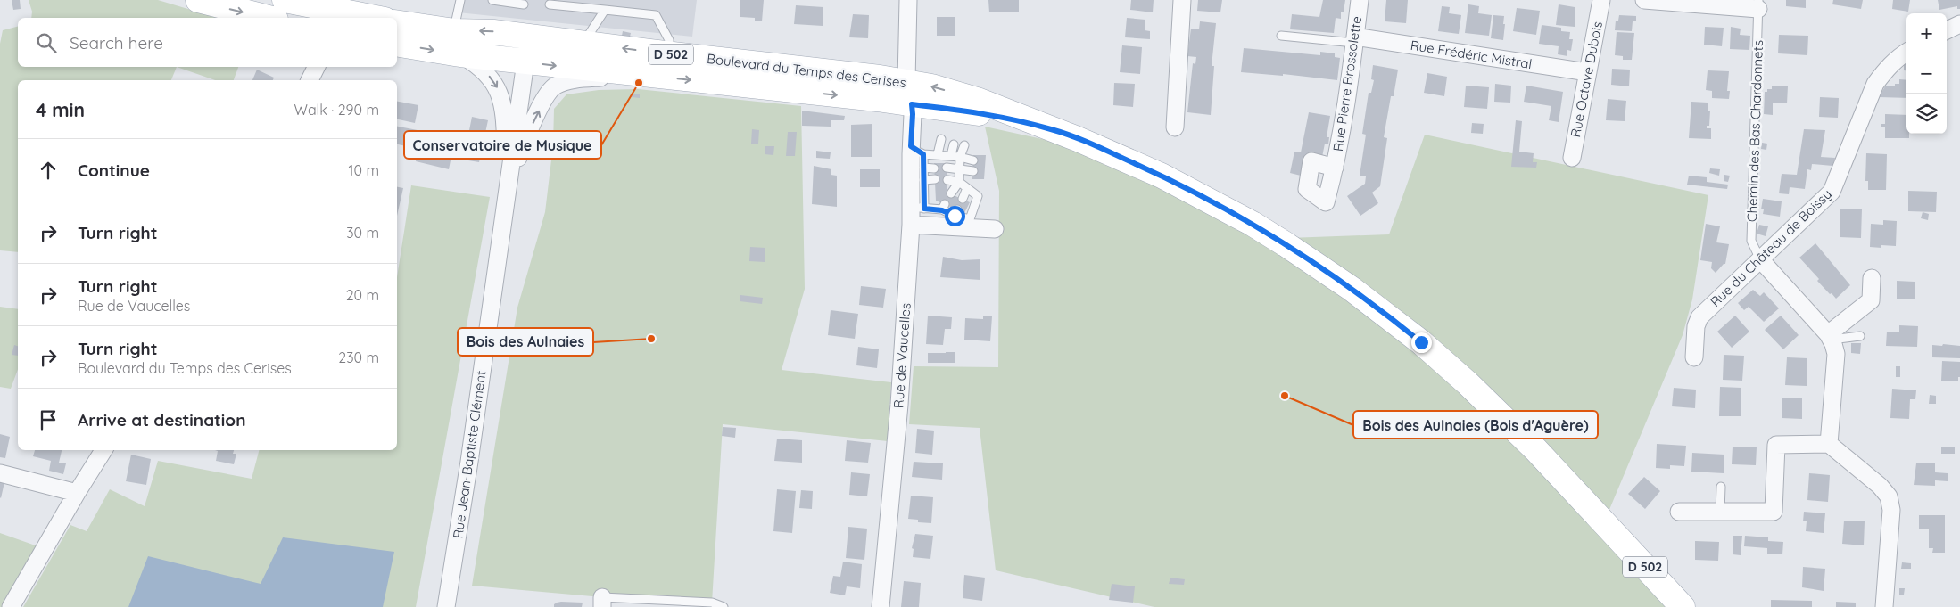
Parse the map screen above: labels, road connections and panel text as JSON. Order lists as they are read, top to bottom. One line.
{"streets":{"main road":["D 502","Boulevard du Temps des Cerises"],"street":["Rue Frédéric Mistral","Rue Octave Dubois","Rue Pierre Brossolette","Rue du Château de Boissy","Rue de Vaucelles","Rue Jean-Baptiste Clément"],"lane":["Chemin des Bas Chardonnets"]},"crossings":[["Rue Frédéric Mistral","Rue Octave Dubois"],["Rue Frédéric Mistral","Rue Pierre Brossolette"],["Boulevard du Temps des Cerises","Rue de Vaucelles"],["Boulevard du Temps des Cerises","Rue Jean-Baptiste Clément"],["Chemin des Bas Chardonnets","Rue du Château de Boissy"]],"places":["Conservatoire de Musique","Bois des Aulnaies","Bois des Aulnaies (Bois d'Aguère)"],"page":{"map_buttons":["+","−"],"search":"Search here","heading":["4 min","Walk · 290 m"],"list":[["Continue","10 m"],["Turn right","30 m"],["Turn right","Rue de Vaucelles","20 m"],["Turn right","Boulevard du Temps des Cerises","230 m"],"Arrive at destination"]}}
